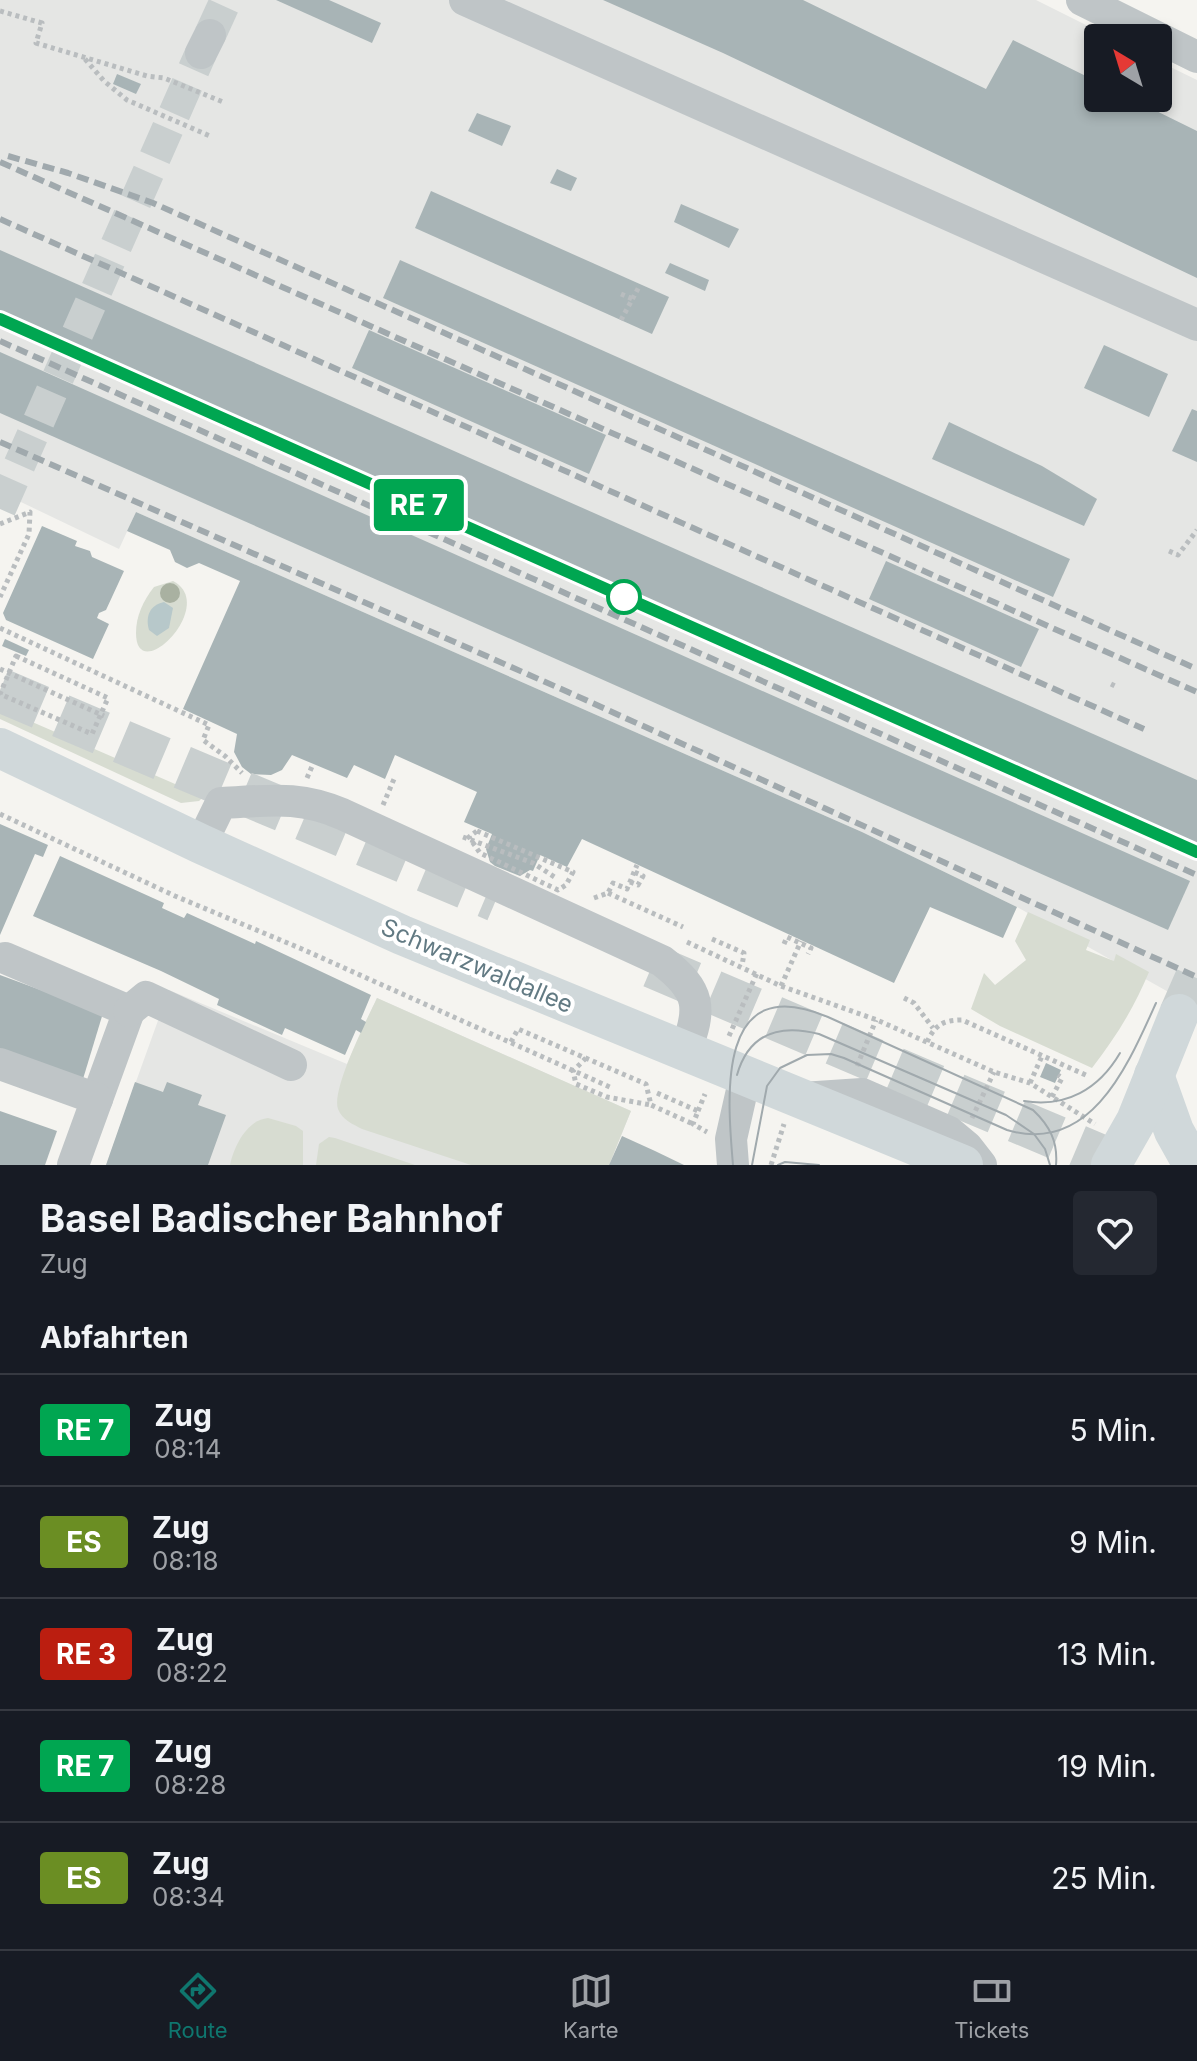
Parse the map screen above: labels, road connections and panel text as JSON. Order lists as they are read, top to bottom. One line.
{"streets":{"main road":["Schwarzwaldallee"]},"north":"top left","page":{"on_map":"RE 7","heading":[["Basel Badischer Bahnhof","Zug"],"Abfahrten"],"list":[{"mark":"RE 7","name":"Zug","note":"08:14","value":"5 Min."},{"mark":"ES","name":"Zug","note":"08:18","value":"9 Min."},{"mark":"RE 3","name":"Zug","note":"08:22","value":"13 Min."},{"mark":"RE 7","name":"Zug","note":"08:28","value":"19 Min."},{"mark":"ES","name":"Zug","note":"08:34","value":"25 Min."}],"tabs":["Route","Karte","Tickets"]}}
